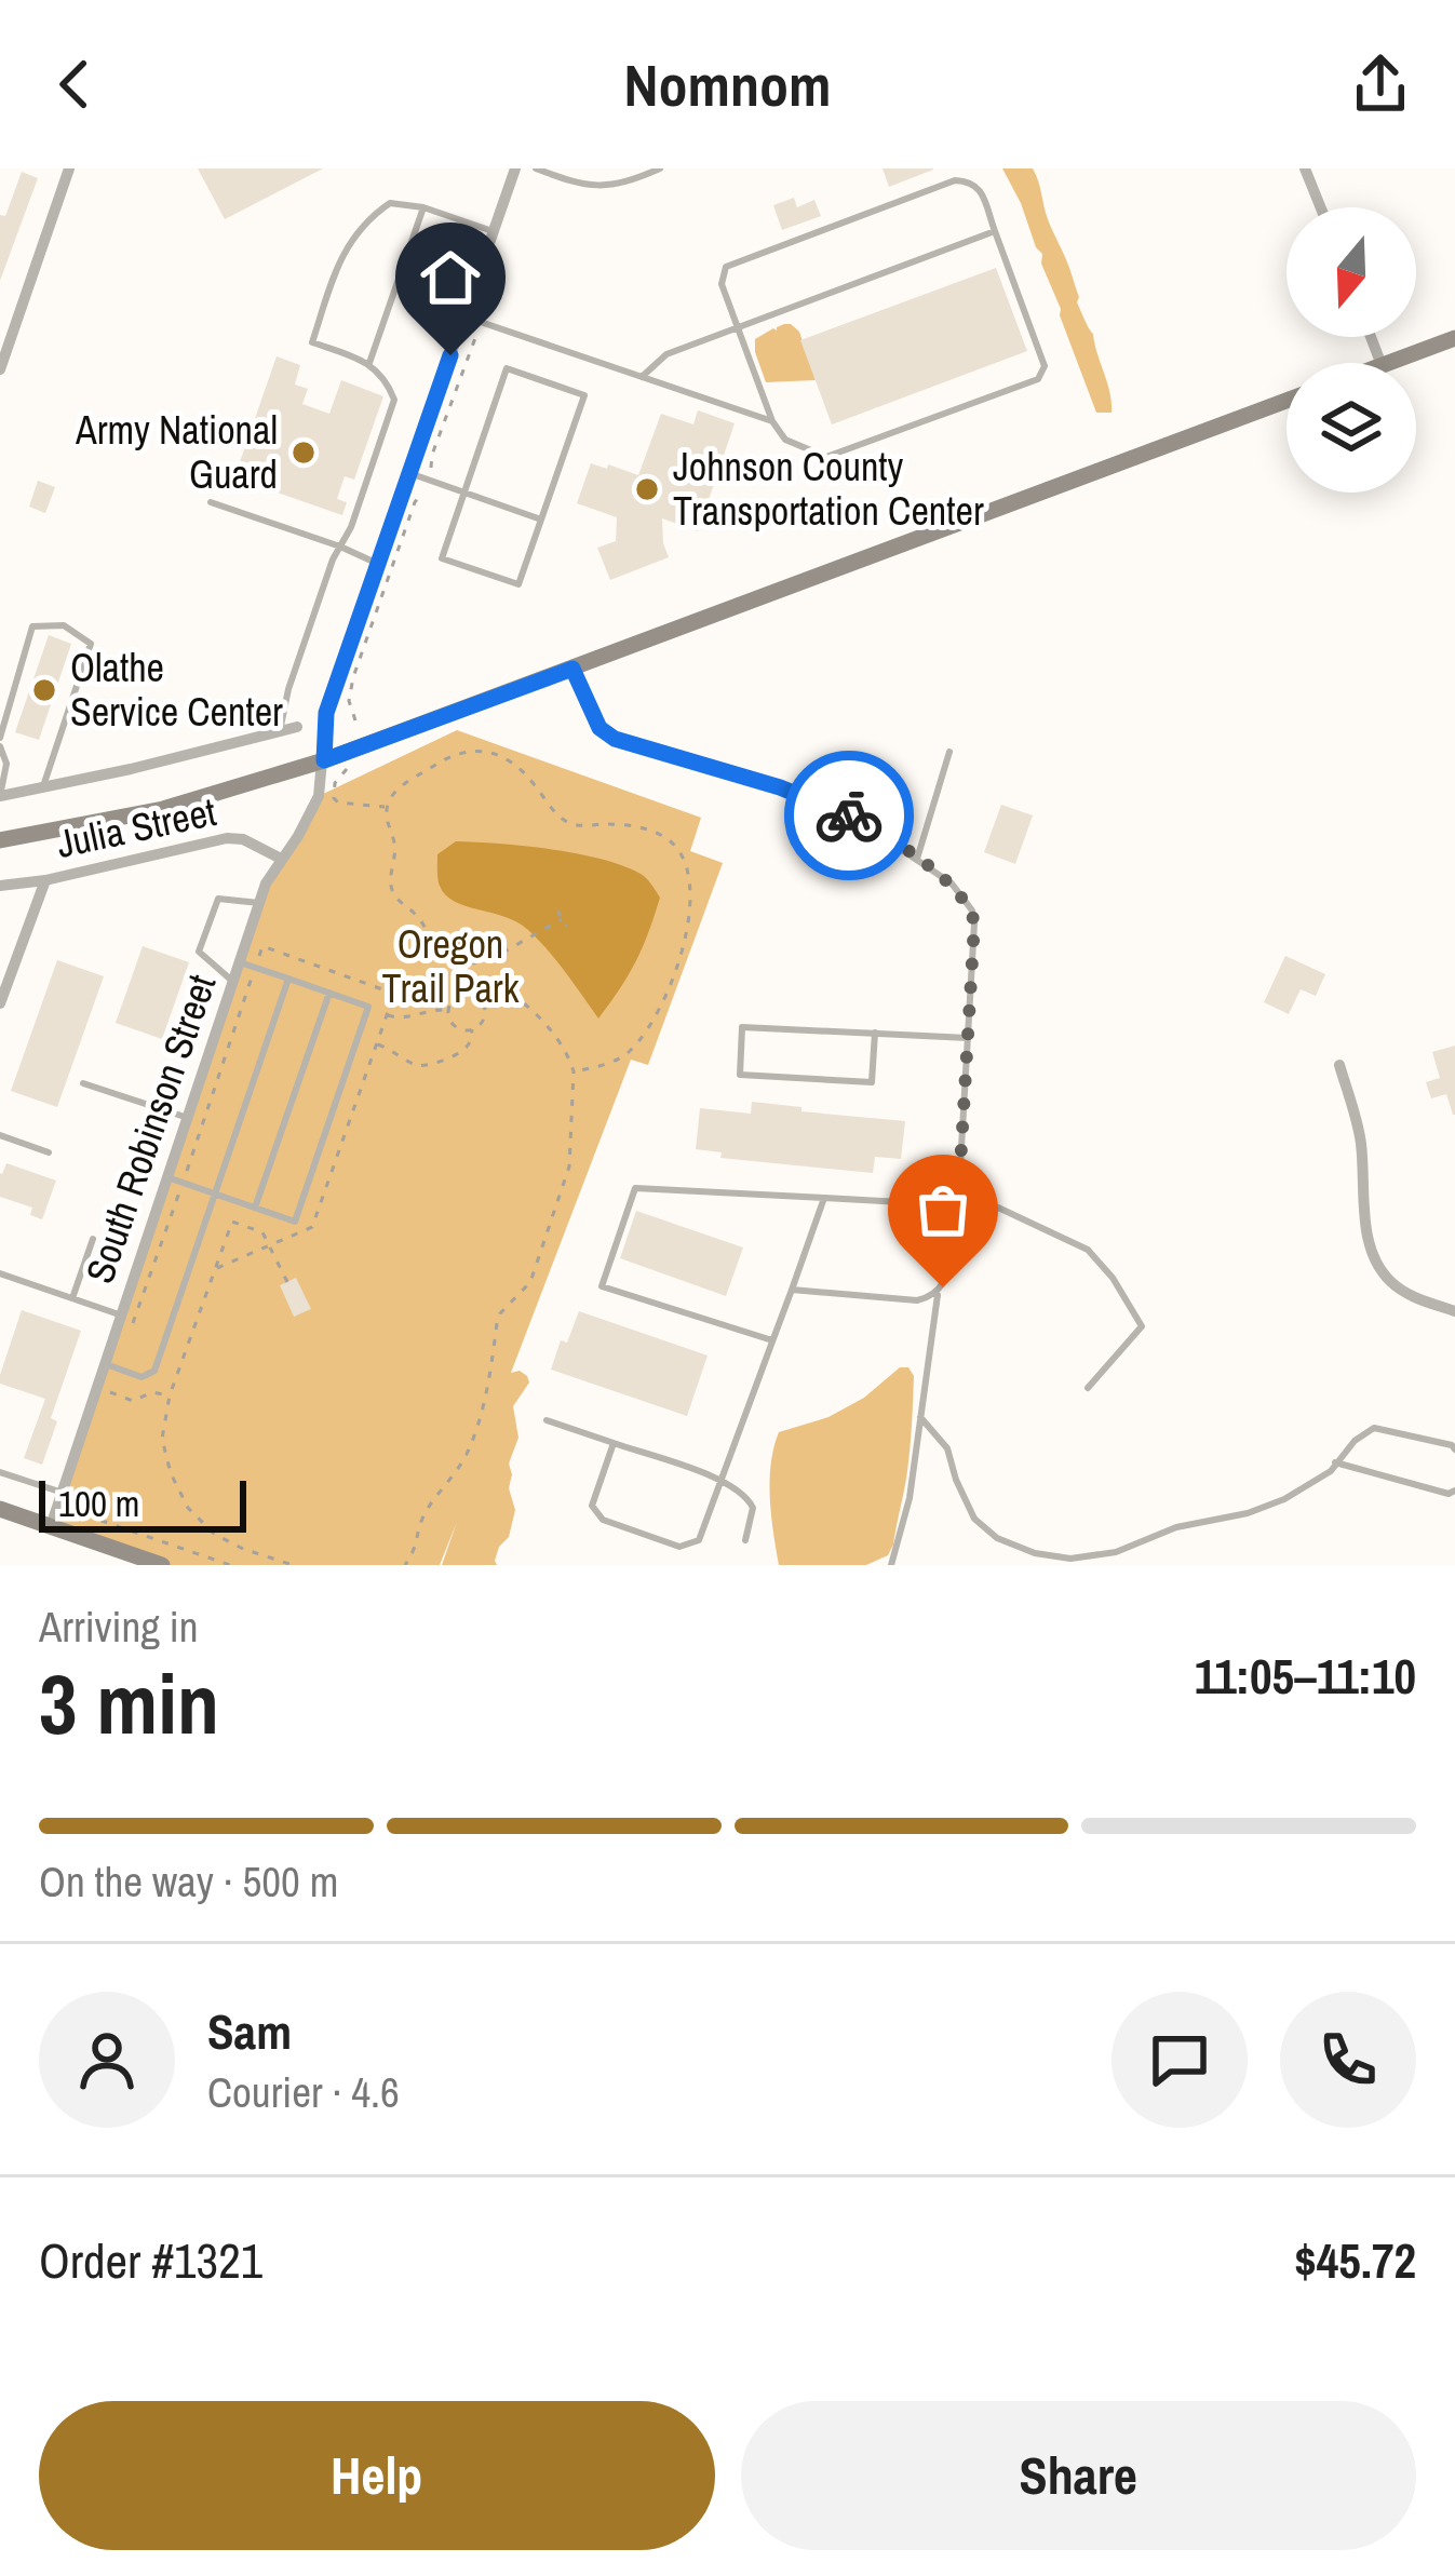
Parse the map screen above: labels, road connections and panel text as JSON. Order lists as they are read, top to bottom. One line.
{"streets":{"street":["Julia Street","South Robinson Street"]},"crossings":[["Julia Street","South Robinson Street"]],"parks":["Oregon Trail Park"],"places":["Army National Guard","Johnson County Transportation Center","Olathe Service Center"],"scale_bar":"100 m","north":"bottom","page":{"header":"Nomnom","scale":"100 m","heading":["3 min","Arriving in","11:05–11:10"],"panel":["Sam","Courier · 4.6","Order #1321","$45.72"],"bar":"On the way · 500 m","buttons":["Help","Share"]}}
